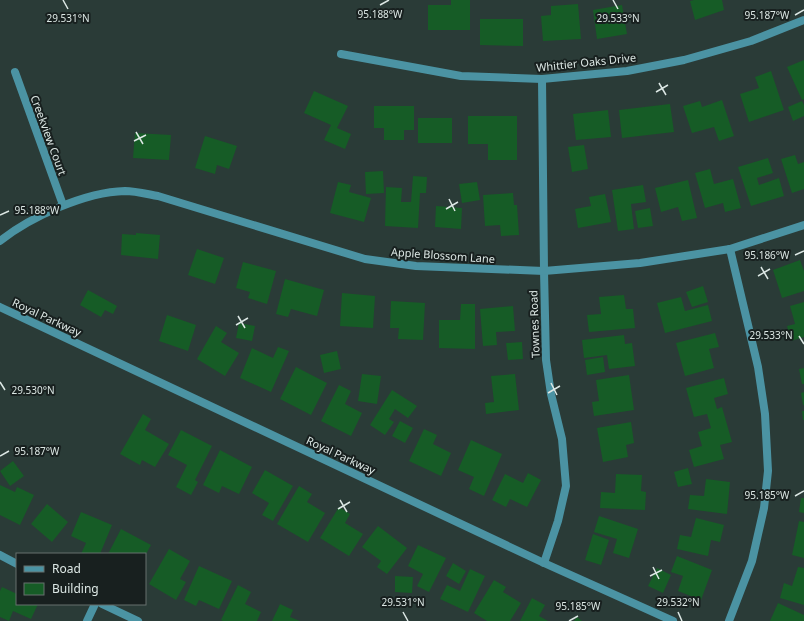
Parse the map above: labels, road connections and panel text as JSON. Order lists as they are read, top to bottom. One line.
{"streets":{"street":["Whittier Oaks Drive","Creekview Court","Apple Blossom Lane","Royal Parkway","Townes Road"]},"crossings":[["Whittier Oaks Drive","Townes Road"],["Creekview Court","Apple Blossom Lane"],["Apple Blossom Lane","Townes Road"],["Royal Parkway","Townes Road"]],"legend":["Road","Building"],"coordinates":["95.188°W","95.187°W","29.531°N","29.533°N","95.186°W","29.530°N","95.185°W","29.532°N"]}
